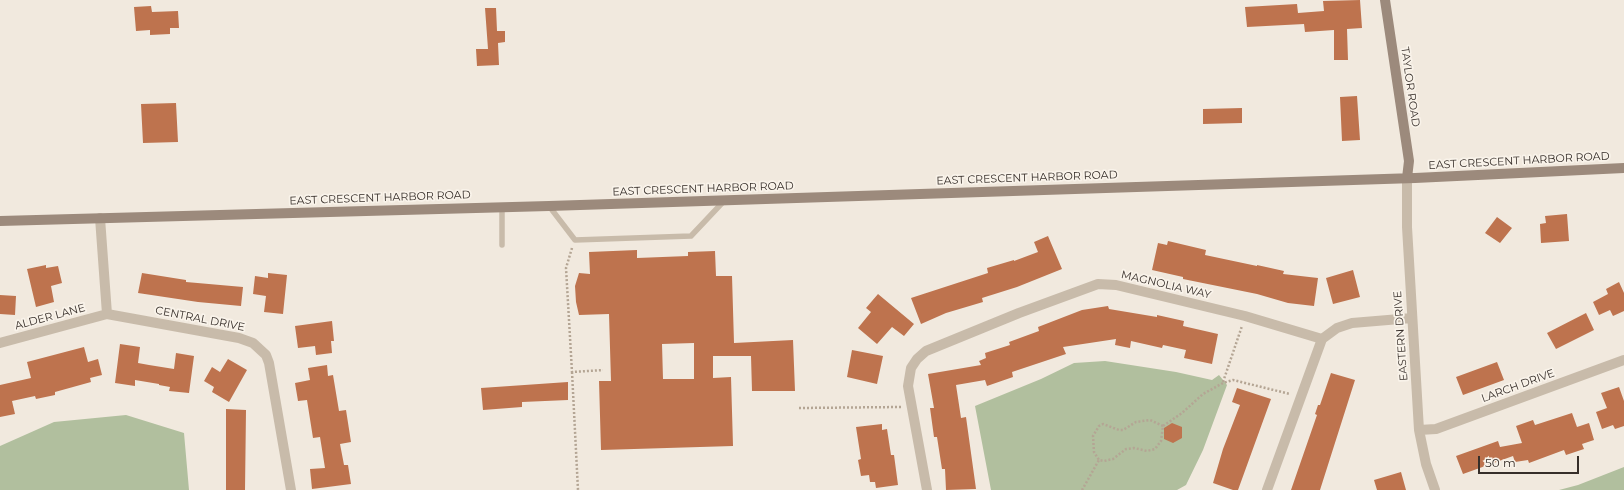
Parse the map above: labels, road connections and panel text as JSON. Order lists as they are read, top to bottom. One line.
{"streets":{"street":["TAYLOR ROAD","EAST CRESCENT HARBOR ROAD","MAGNOLIA WAY","ALDER LANE","CENTRAL DRIVE","EASTERN DRIVE","LARCH DRIVE"]},"crossings":[["TAYLOR ROAD","EAST CRESCENT HARBOR ROAD"],["TAYLOR ROAD","EASTERN DRIVE"],["EAST CRESCENT HARBOR ROAD","EASTERN DRIVE"],["ALDER LANE","CENTRAL DRIVE"],["EASTERN DRIVE","LARCH DRIVE"]],"scale_bar":"50 m"}
